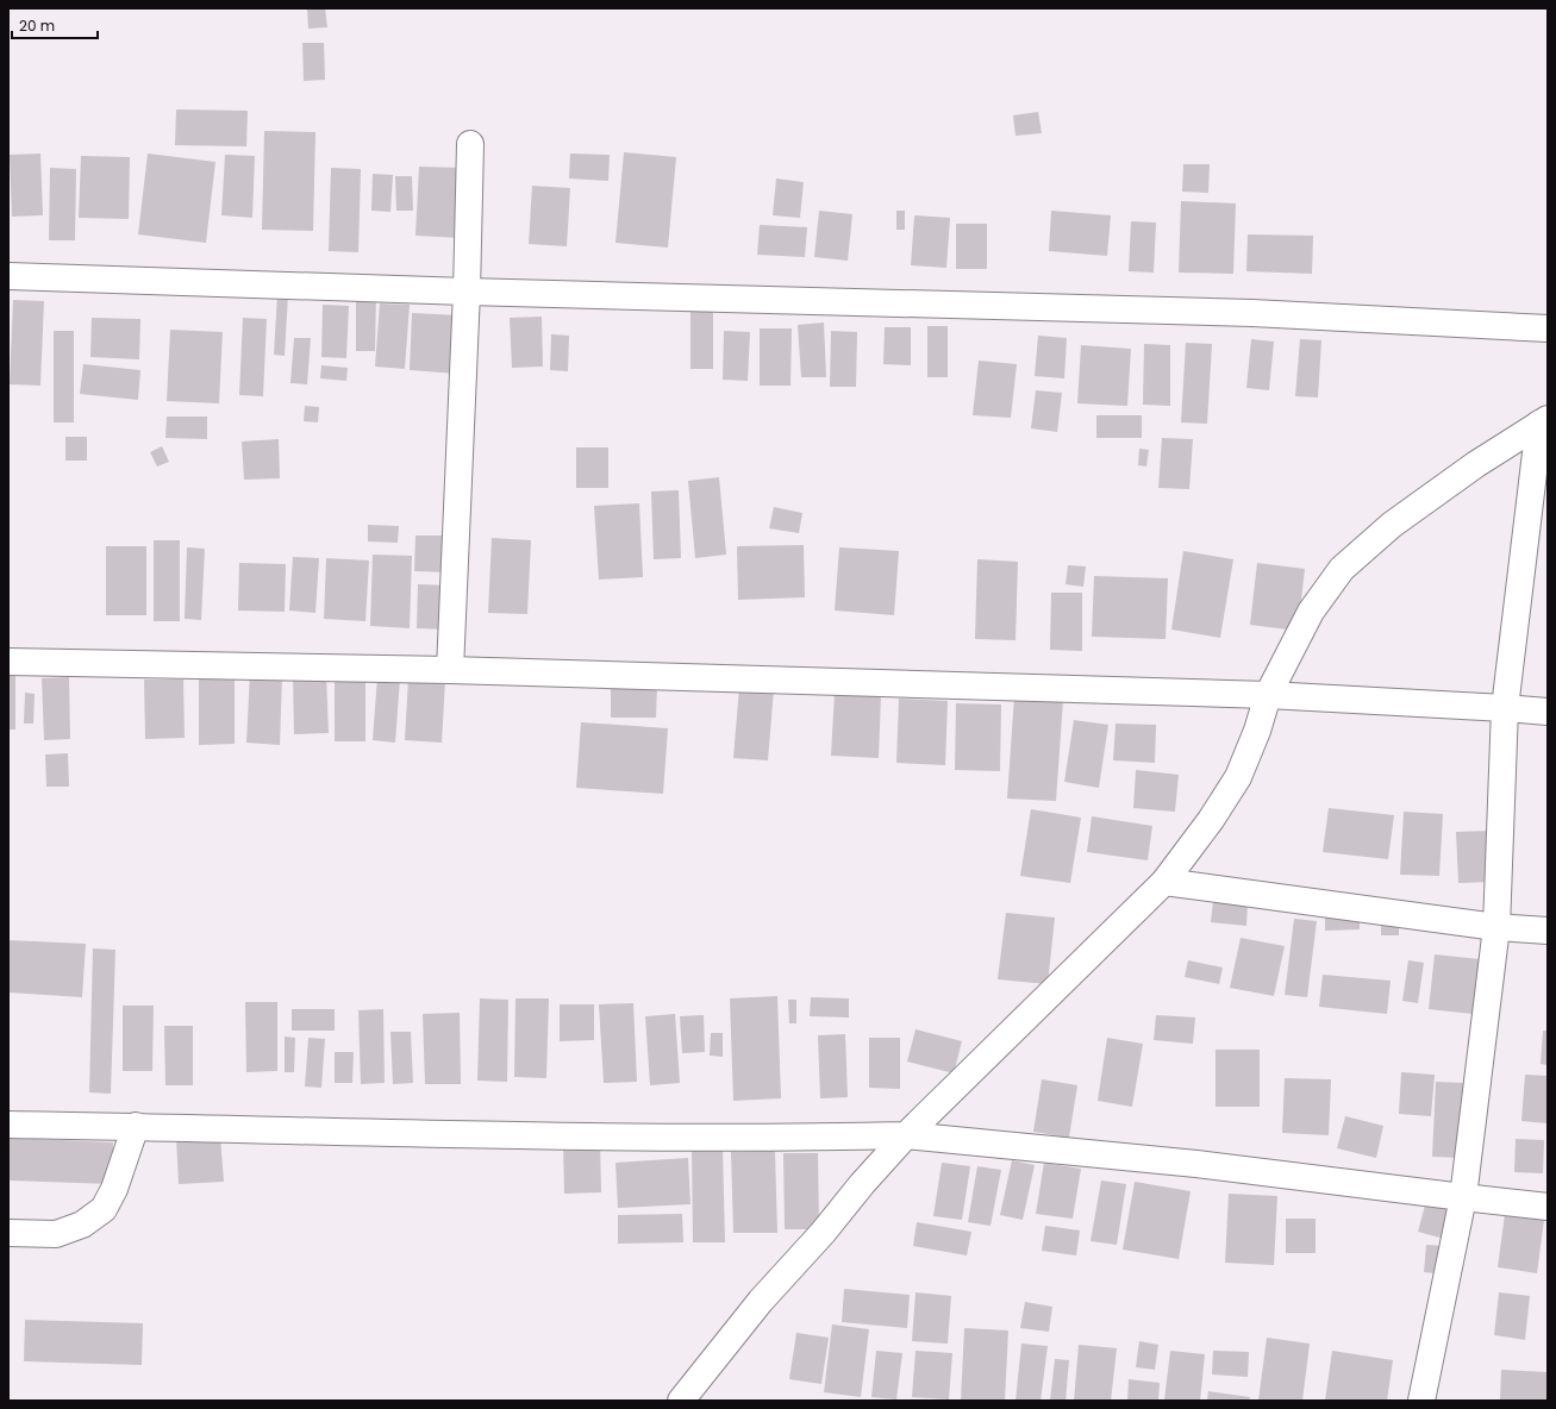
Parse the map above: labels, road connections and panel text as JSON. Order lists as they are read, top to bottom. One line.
{"scale_bar":"20 m"}
